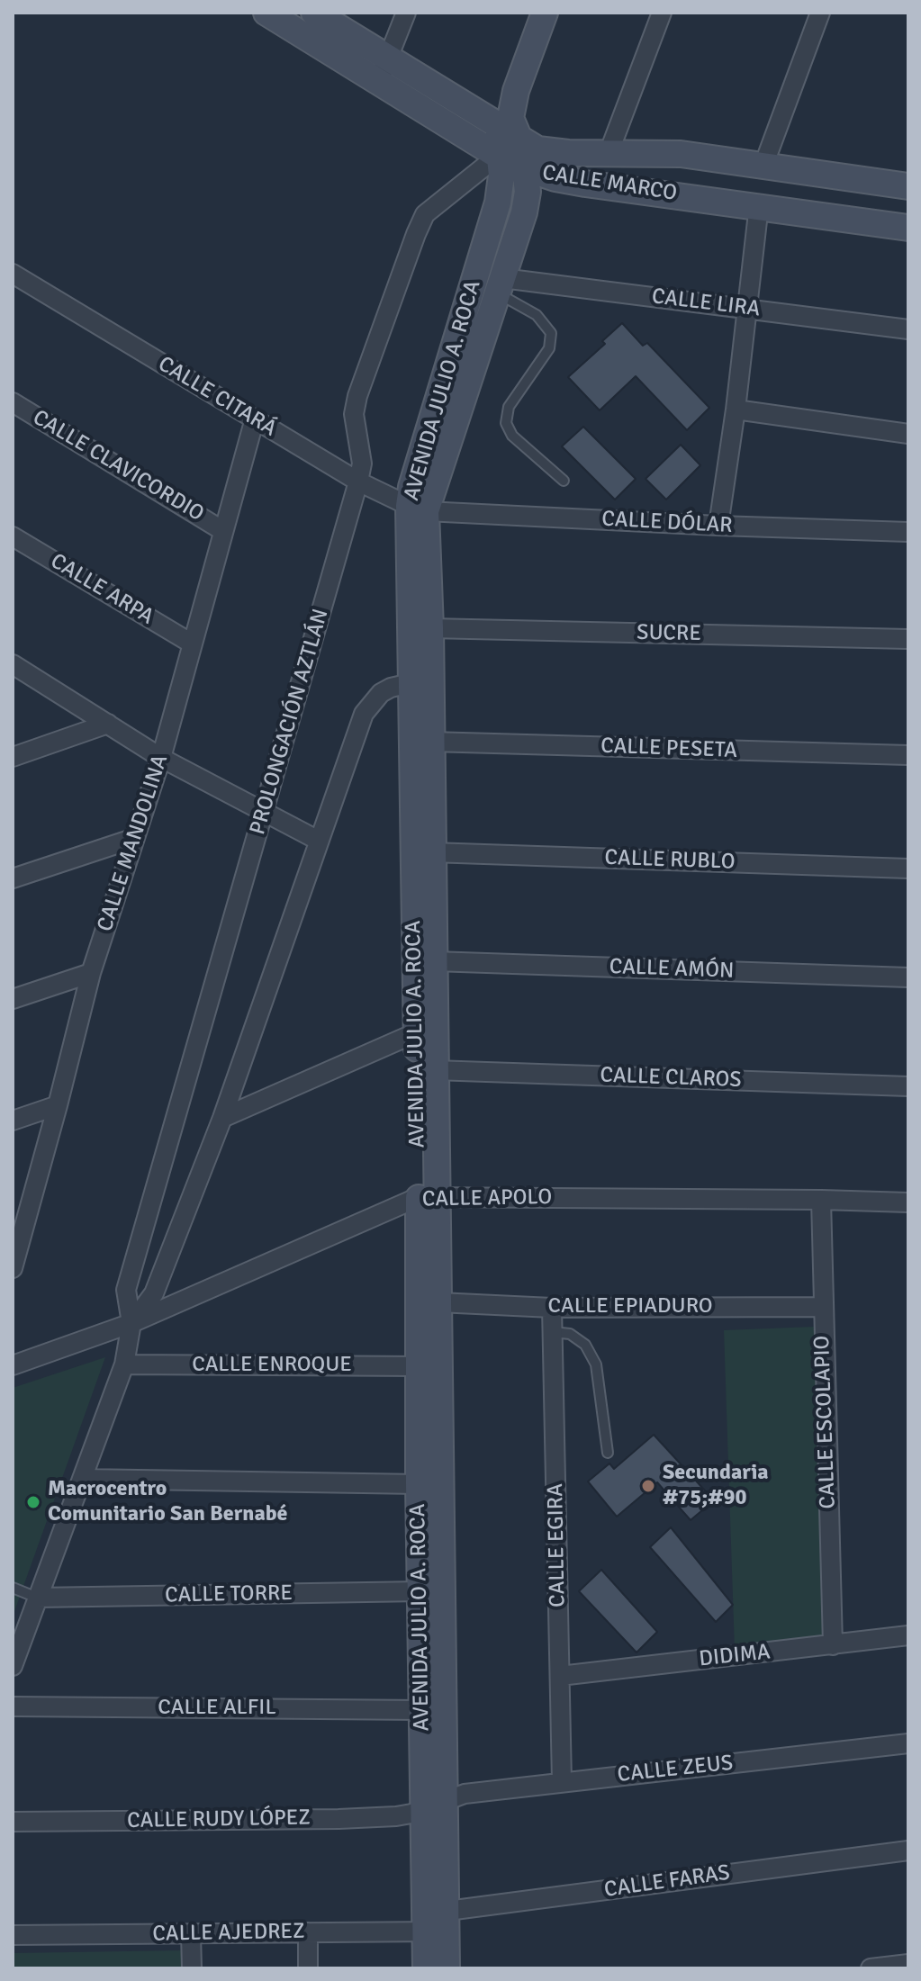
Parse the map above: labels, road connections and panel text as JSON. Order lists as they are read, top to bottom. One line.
{"streets":{"street":["CALLE MARCO","CALLE LIRA","AVENIDA JULIO A. ROCA","CALLE CITARÁ","CALLE CLAVICORDIO","CALLE DÓLAR","CALLE ARPA","SUCRE","PROLONGACIÓN AZTLÁN","CALLE PESETA","CALLE MANDOLINA","CALLE RUBLO","CALLE AMÓN","CALLE CLAROS","CALLE APOLO","CALLE EPIADURO","CALLE ENROQUE","CALLE ESCOLAPIO","CALLE EGIRA","CALLE TORRE","DIDIMA","CALLE ALFIL","CALLE ZEUS","CALLE RUDY LÓPEZ","CALLE FARAS","CALLE AJEDREZ"]},"crossings":[["CALLE MARCO","AVENIDA JULIO A. ROCA"],["CALLE MARCO","PROLONGACIÓN AZTLÁN"],["CALLE LIRA","AVENIDA JULIO A. ROCA"],["AVENIDA JULIO A. ROCA","CALLE CITARÁ"],["AVENIDA JULIO A. ROCA","CALLE DÓLAR"],["AVENIDA JULIO A. ROCA","SUCRE"],["AVENIDA JULIO A. ROCA","PROLONGACIÓN AZTLÁN"],["AVENIDA JULIO A. ROCA","CALLE PESETA"],["AVENIDA JULIO A. ROCA","CALLE RUBLO"],["AVENIDA JULIO A. ROCA","CALLE AMÓN"],["AVENIDA JULIO A. ROCA","CALLE CLAROS"],["AVENIDA JULIO A. ROCA","CALLE APOLO"],["AVENIDA JULIO A. ROCA","CALLE EPIADURO"],["AVENIDA JULIO A. ROCA","CALLE ENROQUE"],["AVENIDA JULIO A. ROCA","CALLE TORRE"],["AVENIDA JULIO A. ROCA","CALLE ALFIL"],["AVENIDA JULIO A. ROCA","CALLE ZEUS"],["AVENIDA JULIO A. ROCA","CALLE RUDY LÓPEZ"],["AVENIDA JULIO A. ROCA","CALLE FARAS"],["AVENIDA JULIO A. ROCA","CALLE AJEDREZ"],["CALLE CITARÁ","CALLE DÓLAR"],["CALLE CITARÁ","PROLONGACIÓN AZTLÁN"],["CALLE CITARÁ","CALLE MANDOLINA"],["CALLE CLAVICORDIO","CALLE MANDOLINA"],["CALLE ARPA","CALLE MANDOLINA"],["PROLONGACIÓN AZTLÁN","CALLE APOLO"],["PROLONGACIÓN AZTLÁN","CALLE ENROQUE"],["PROLONGACIÓN AZTLÁN","CALLE TORRE"],["CALLE APOLO","CALLE ESCOLAPIO"],["CALLE EPIADURO","CALLE ESCOLAPIO"],["CALLE EPIADURO","CALLE EGIRA"],["CALLE ESCOLAPIO","DIDIMA"],["CALLE EGIRA","DIDIMA"],["CALLE EGIRA","CALLE ZEUS"],["CALLE ZEUS","CALLE RUDY LÓPEZ"],["CALLE FARAS","CALLE AJEDREZ"]],"places":["Secundaria #75;#90","Macrocentro Comunitario San Bernabé"]}
